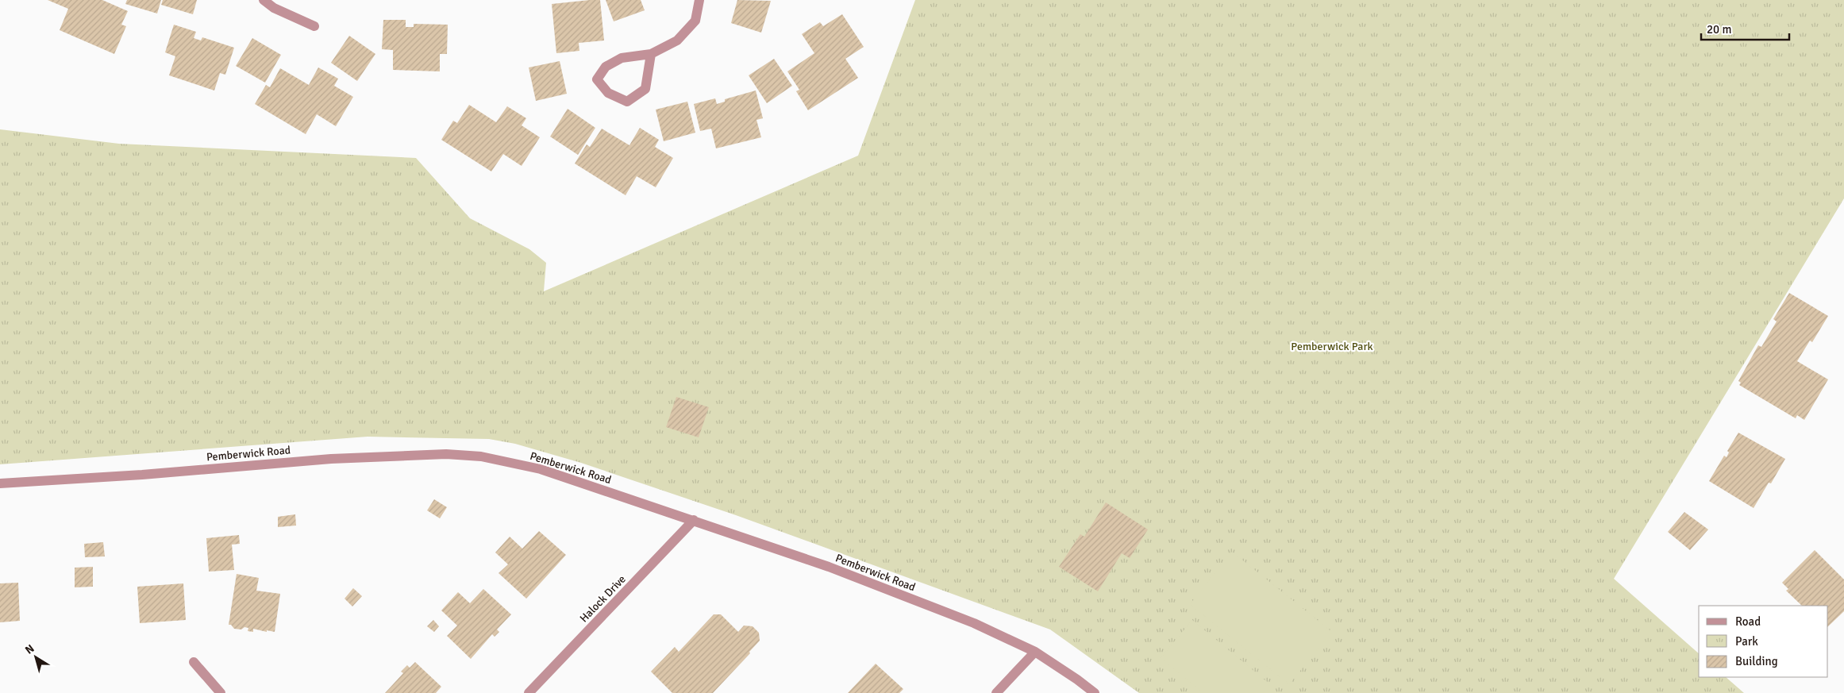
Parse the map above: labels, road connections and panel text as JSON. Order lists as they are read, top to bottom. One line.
{"streets":{"street":["Pemberwick Road","Halock Drive"]},"crossings":[["Pemberwick Road","Halock Drive"]],"parks":["Pemberwick Park"],"legend":["Road","Park","Building"],"scale_bar":"20 m","north":"top left"}
